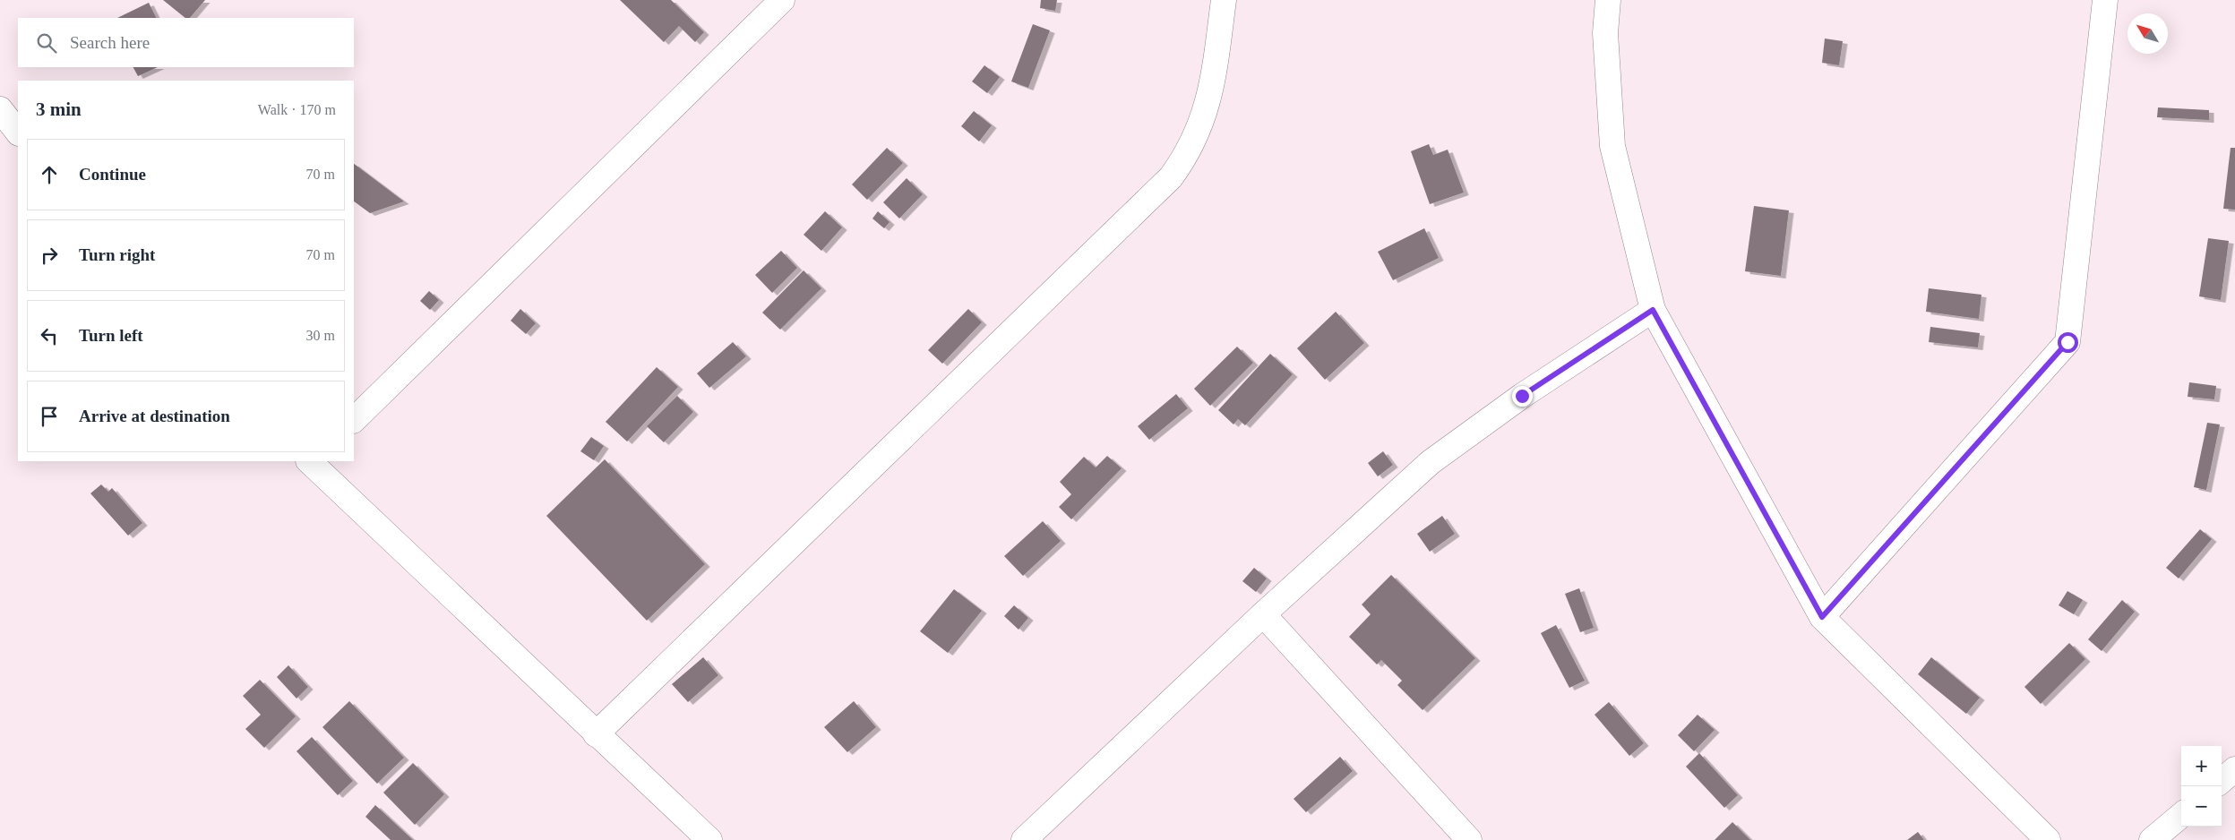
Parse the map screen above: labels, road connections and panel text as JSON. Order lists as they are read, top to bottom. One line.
{"north":"top left","page":{"search":"Search here","heading":["3 min","Walk · 170 m"],"list":[["Continue","70 m"],["Turn right","70 m"],["Turn left","30 m"],"Arrive at destination"],"map_buttons":["+","−"]}}
